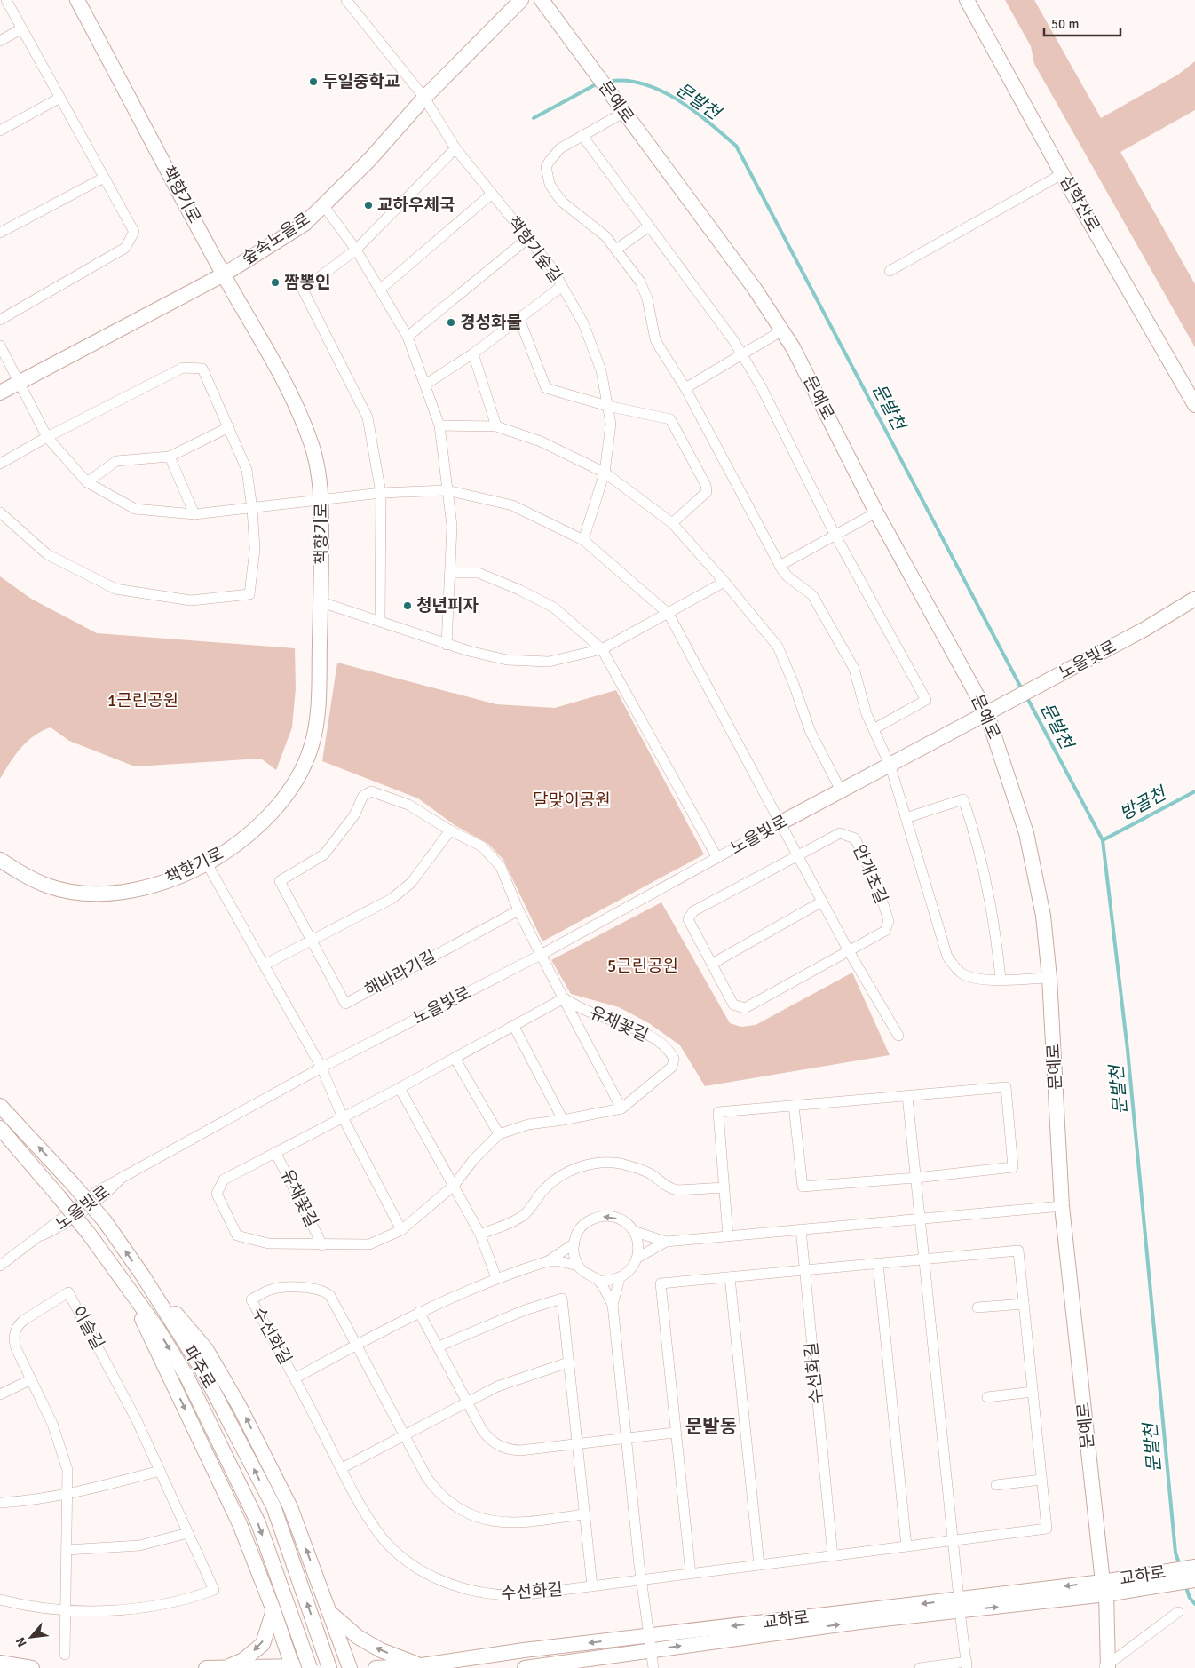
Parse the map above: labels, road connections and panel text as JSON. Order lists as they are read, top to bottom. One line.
{"streets":{"street":["문예로","책향기로","심학산로","숲속노을로","책향기숲길","노을빛로","안개초길","해바라기길","유채꽃길","이슬길","수선화길","파주로","교하로"]},"crossings":[["문예로","노을빛로"],["문예로","교하로"],["책향기로","숲속노을로"],["숲속노을로","책향기숲길"],["노을빛로","해바라기길"],["노을빛로","유채꽃길"],["해바라기길","유채꽃길"]],"districts":["문발동"],"water":["문발천","방골천"],"parks":["1근린공원","달맞이공원","5근린공원"],"places":["두일중학교","교하우체국","짬뽕인","경성화물","청년피자"],"scale_bar":"50 m","north":"bottom left"}
